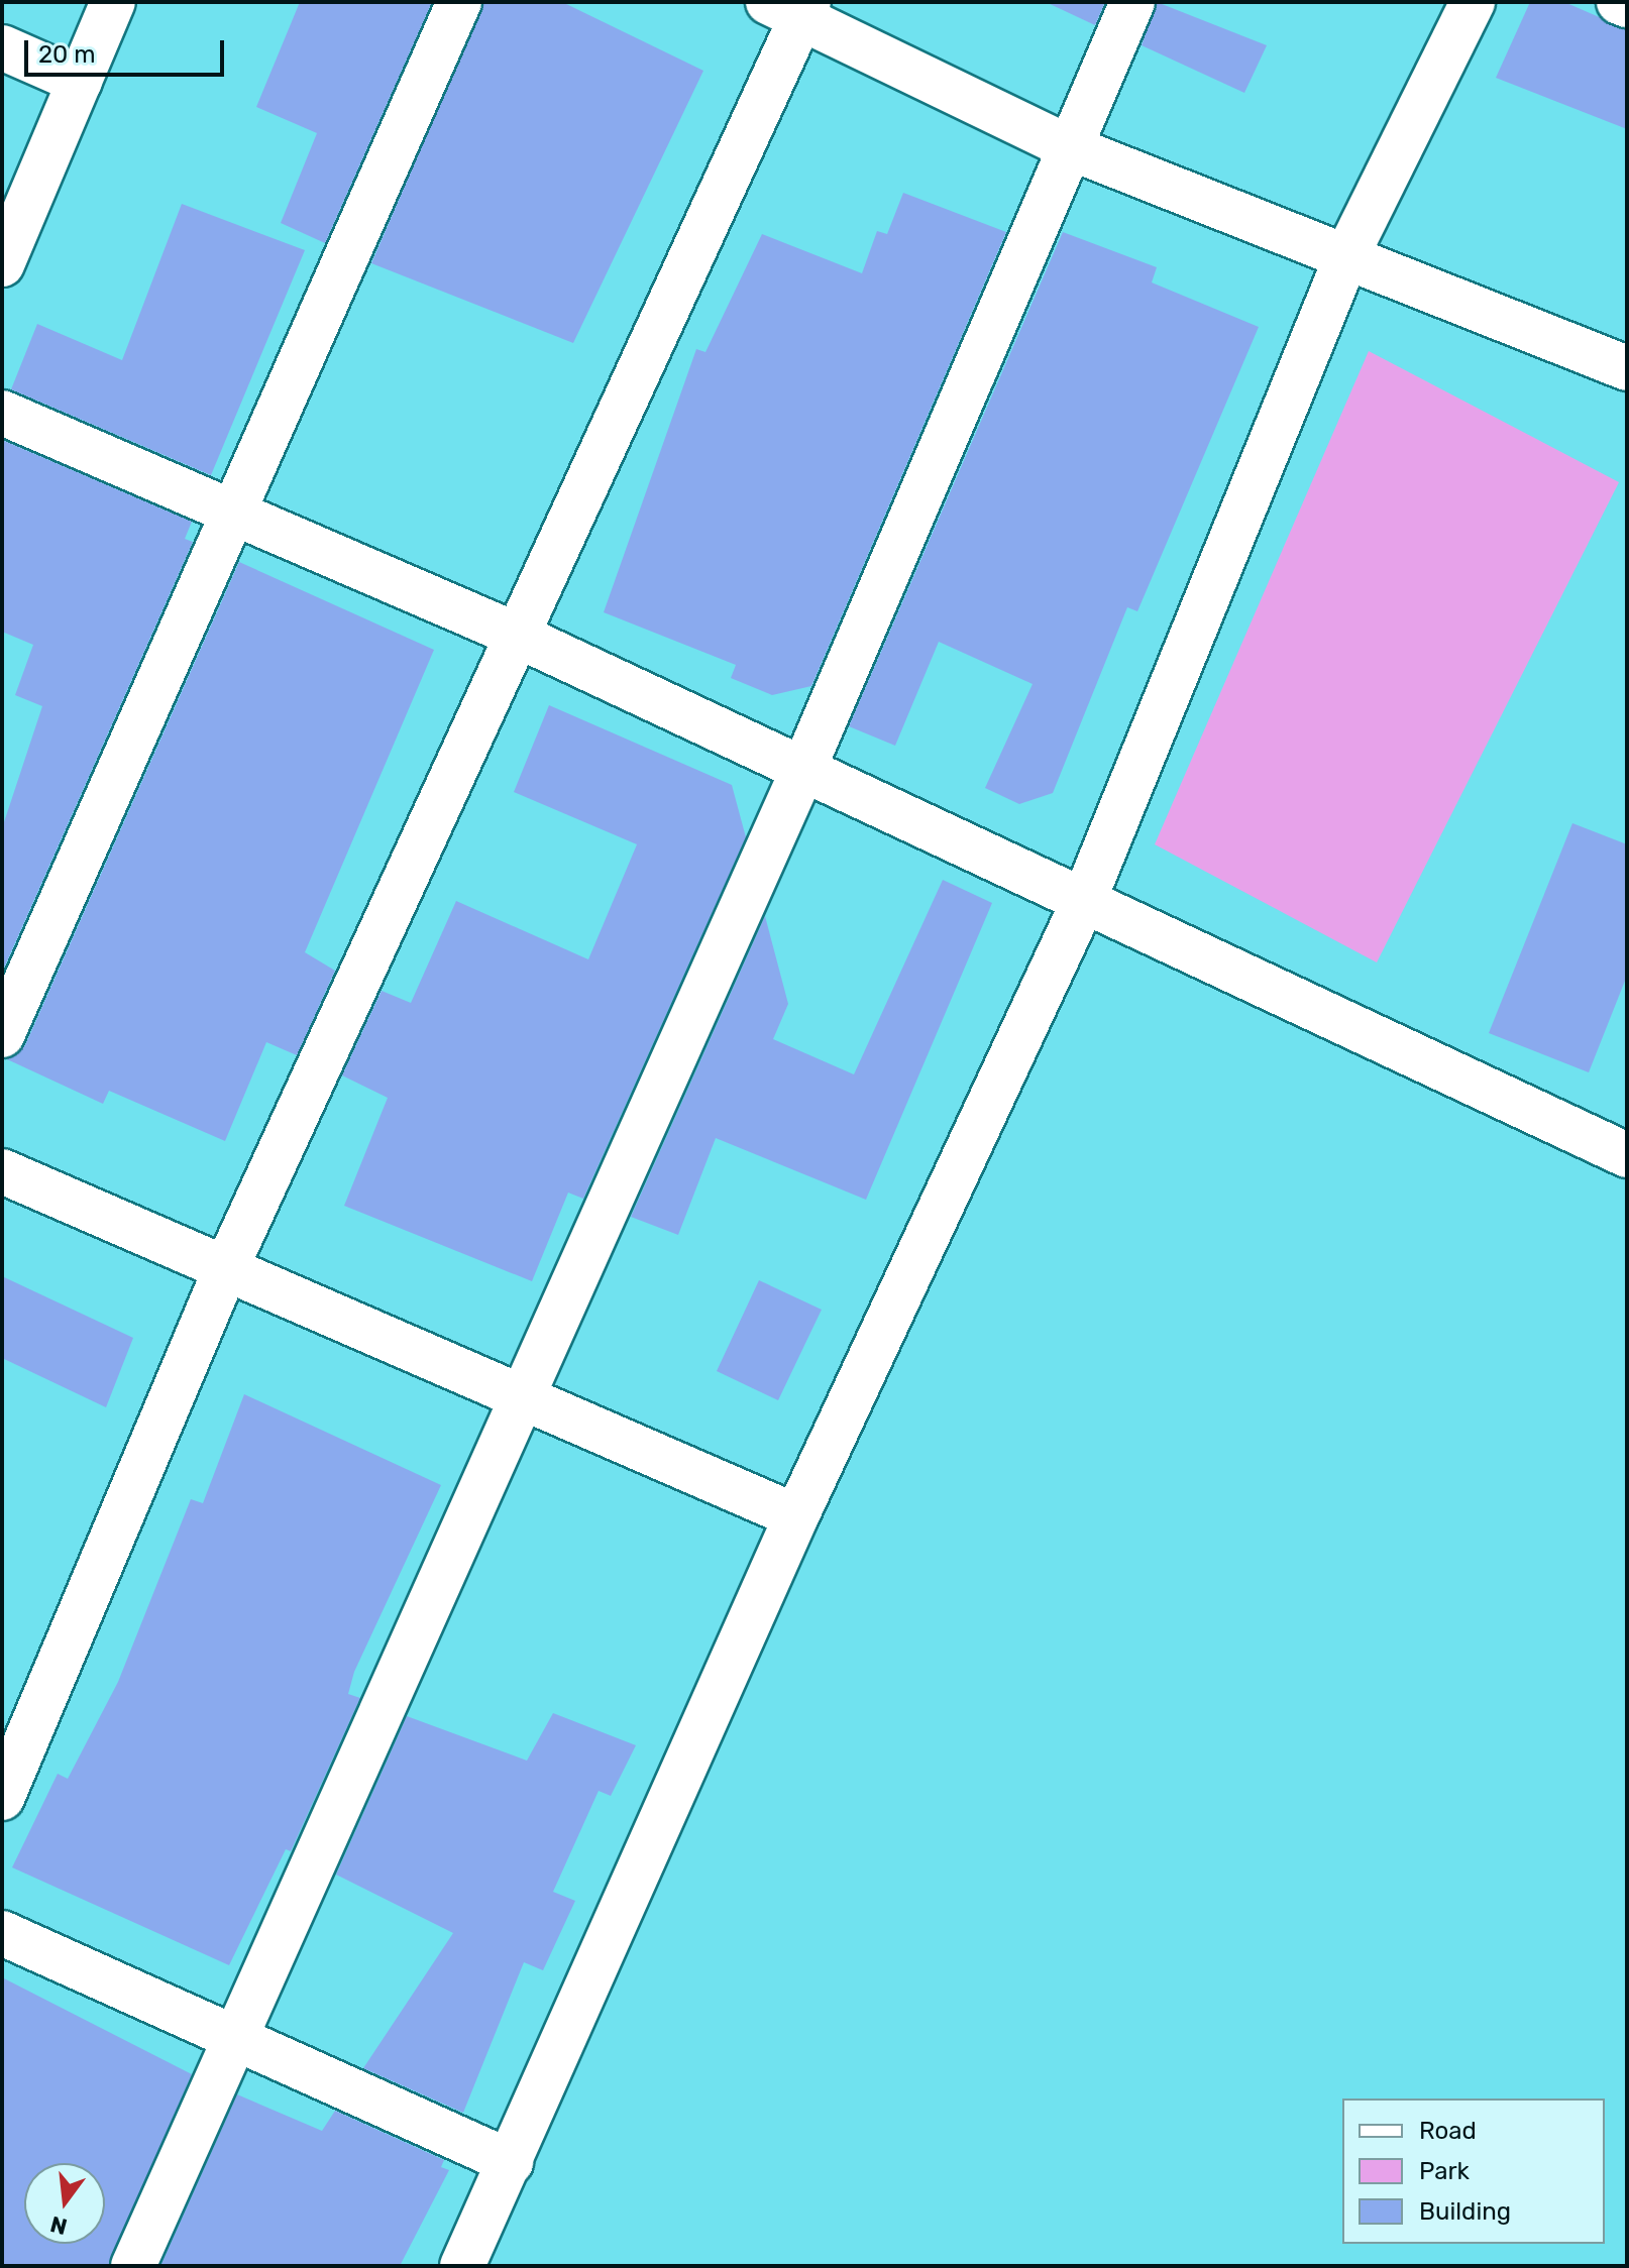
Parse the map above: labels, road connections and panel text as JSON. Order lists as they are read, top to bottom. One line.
{"legend":["Road","Park","Building"],"scale_bar":"20 m","north":"bottom"}
